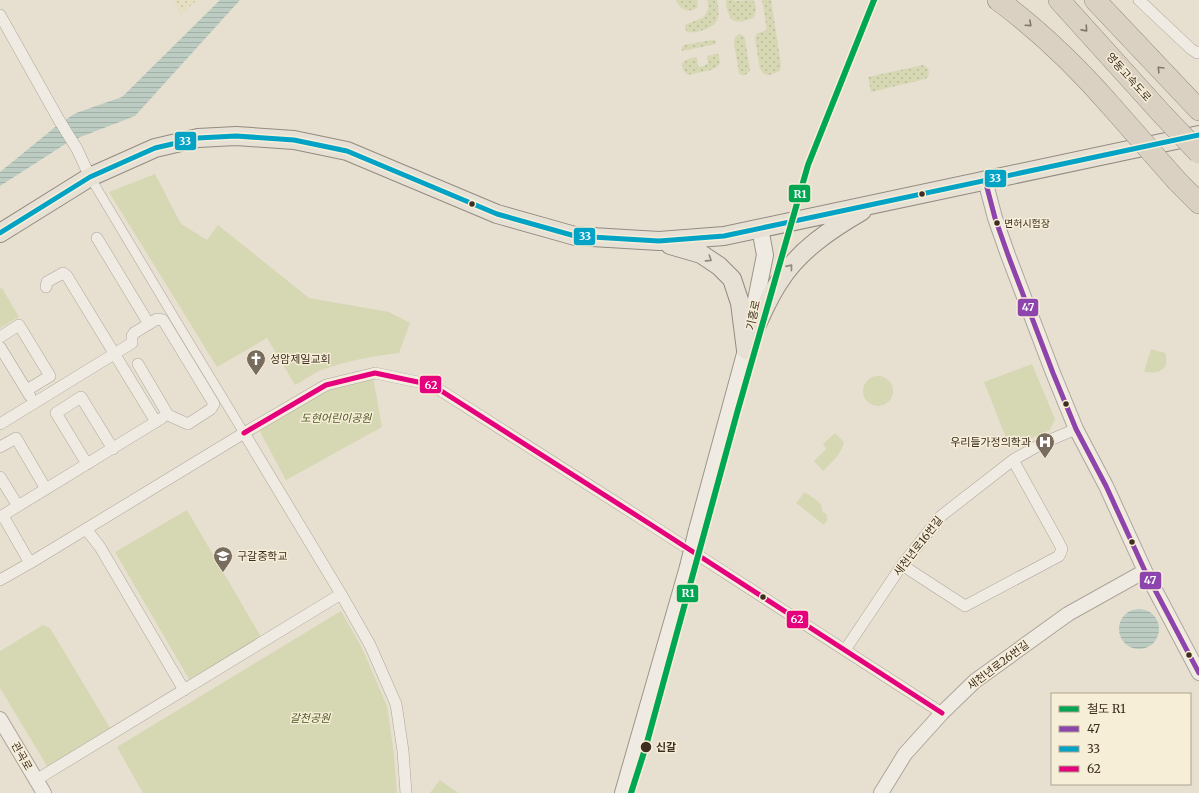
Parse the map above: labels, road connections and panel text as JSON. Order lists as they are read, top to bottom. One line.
{"streets":{"highway":["영동고속도로"],"main road":["기흥로"],"street":["새천년로16번길","새천년로26번길","관곡로"]},"parks":["도현어린이공원","갈천공원"],"places":{"other":["면허시험장","신갈"],"church":["성암제일교회"],"hospital":["우리들가정의학과"],"school or university":["구갈중학교"]},"lines":["rail line R1","transit line 33","transit line 47","transit line 62"],"legend":["철도 R1","47","33","62"]}
